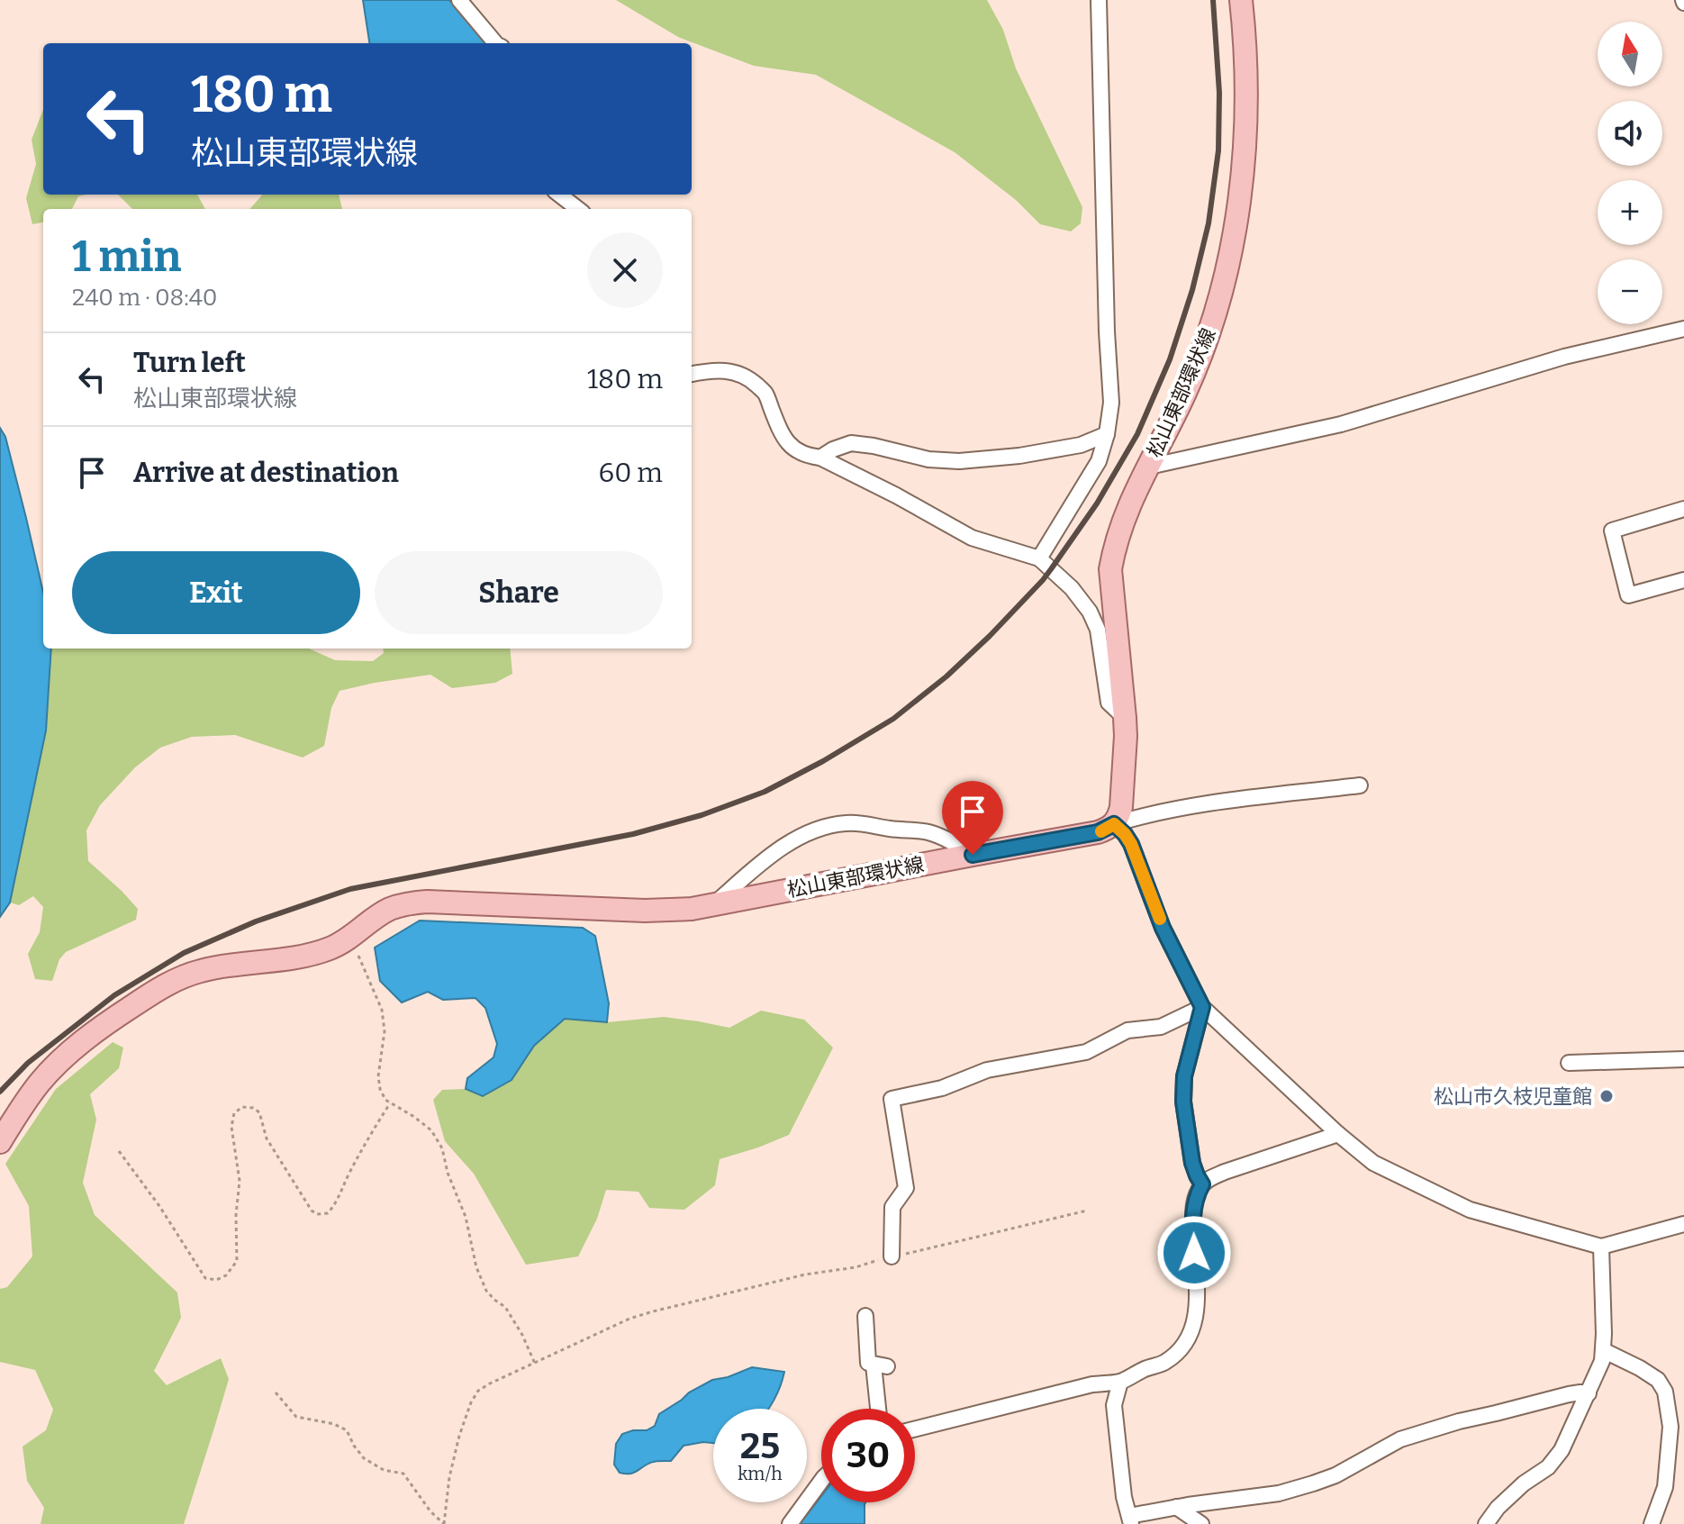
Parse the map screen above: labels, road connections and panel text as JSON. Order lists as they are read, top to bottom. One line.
{"streets":{"main road":["松山東部環状線"]},"places":["松山市久枝児童館"],"north":"top","page":{"map_buttons":["+","−"],"turn":["180 m","松山東部環状線"],"heading":["1 min","240 m · 08:40"],"list":[{"name":"Turn left","note":"松山東部環状線","value":"180 m"},{"name":"Arrive at destination","value":"60 m"}],"buttons":["Exit","Share"],"speed":"25 km/h","limit":"30"}}
